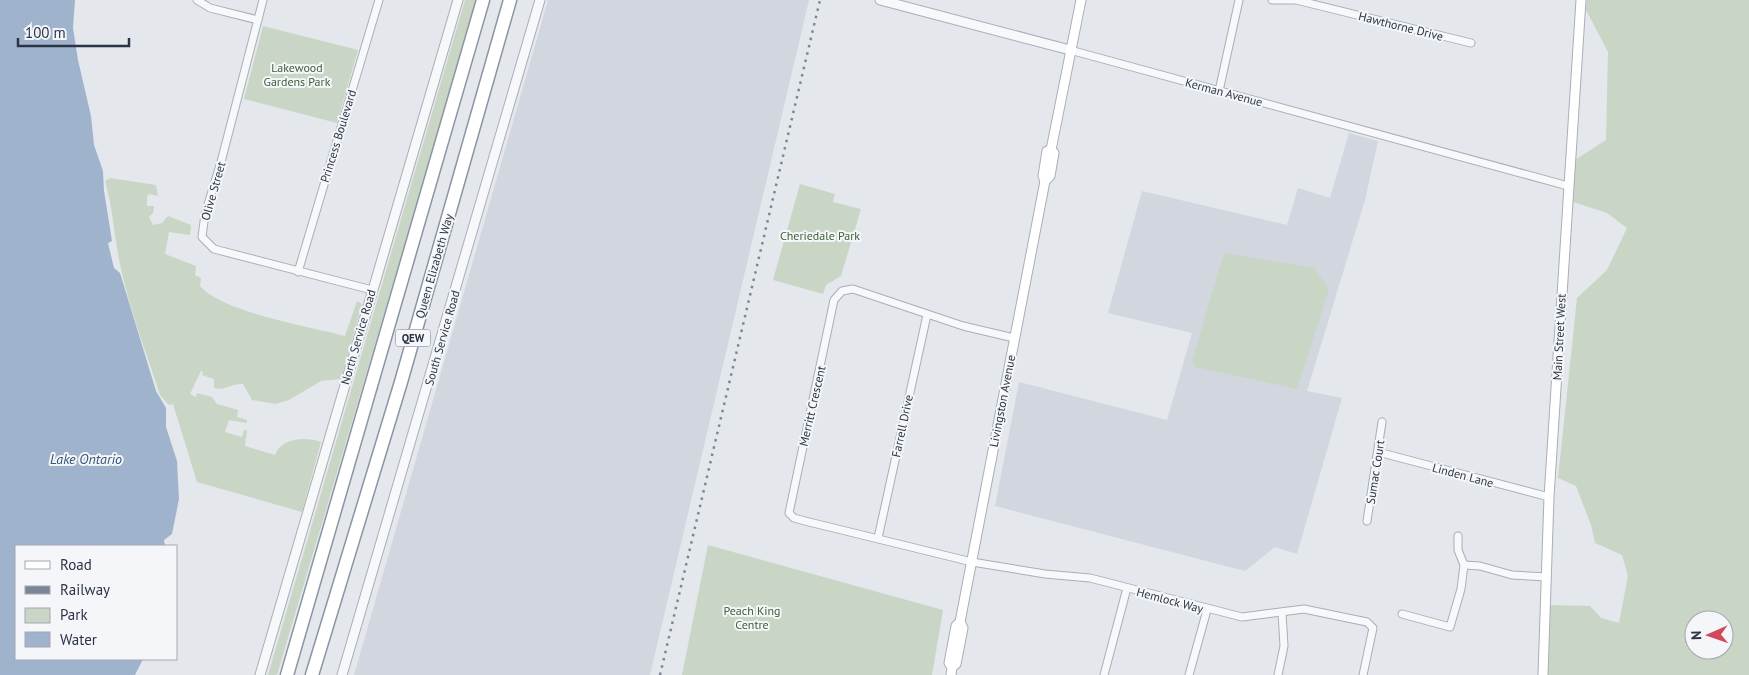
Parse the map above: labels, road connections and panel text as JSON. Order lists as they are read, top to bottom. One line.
{"streets":{"highway":["Queen Elizabeth Way","QEW"],"main road":["Main Street West","Livingston Avenue"],"street":["Hawthorne Drive","Kerman Avenue","Princess Boulevard","Olive Street","North Service Road","South Service Road","Merritt Crescent","Farrell Drive","Sumac Court","Linden Lane","Hemlock Way"]},"crossings":[["Kerman Avenue","Main Street West"],["Kerman Avenue","Livingston Avenue"],["Princess Boulevard","Olive Street"],["Olive Street","North Service Road"],["Main Street West","Linden Lane"],["Livingston Avenue","Merritt Crescent"],["Livingston Avenue","Hemlock Way"],["Merritt Crescent","Farrell Drive"],["Merritt Crescent","Hemlock Way"],["Sumac Court","Linden Lane"]],"water":["Lake Ontario"],"parks":["Lakewood Gardens Park","Cheriedale Park","Peach King Centre"],"legend":["Road","Railway","Park","Water"],"scale_bar":"100 m","north":"left"}
